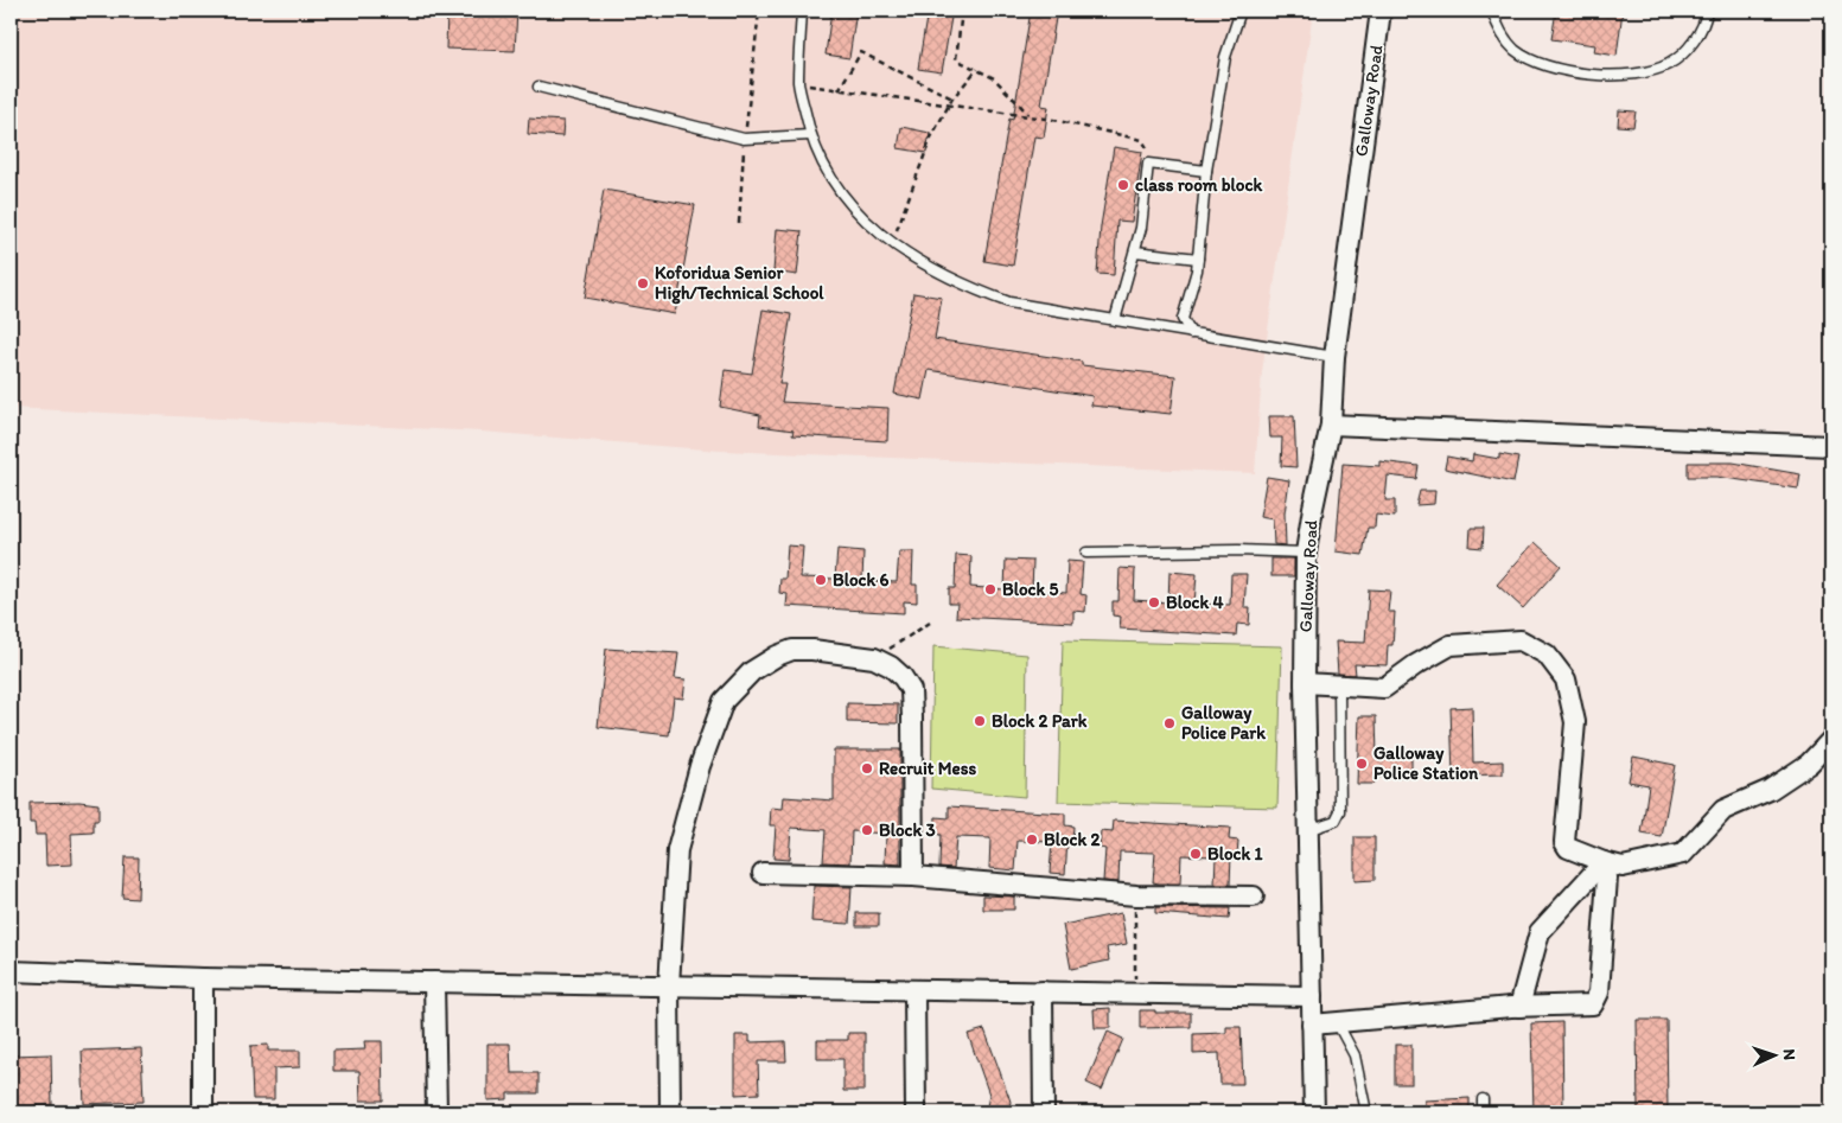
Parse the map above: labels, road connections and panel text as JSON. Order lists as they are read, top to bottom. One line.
{"streets":{"street":["Galloway Road"]},"places":["class room block","Koforidua Senior High/Technical School","Block 6","Block 5","Block 4","Block 2 Park","Galloway Police Park","Galloway Police Station","Recruit Mess","Block 3","Block 2","Block 1"],"north":"right"}
